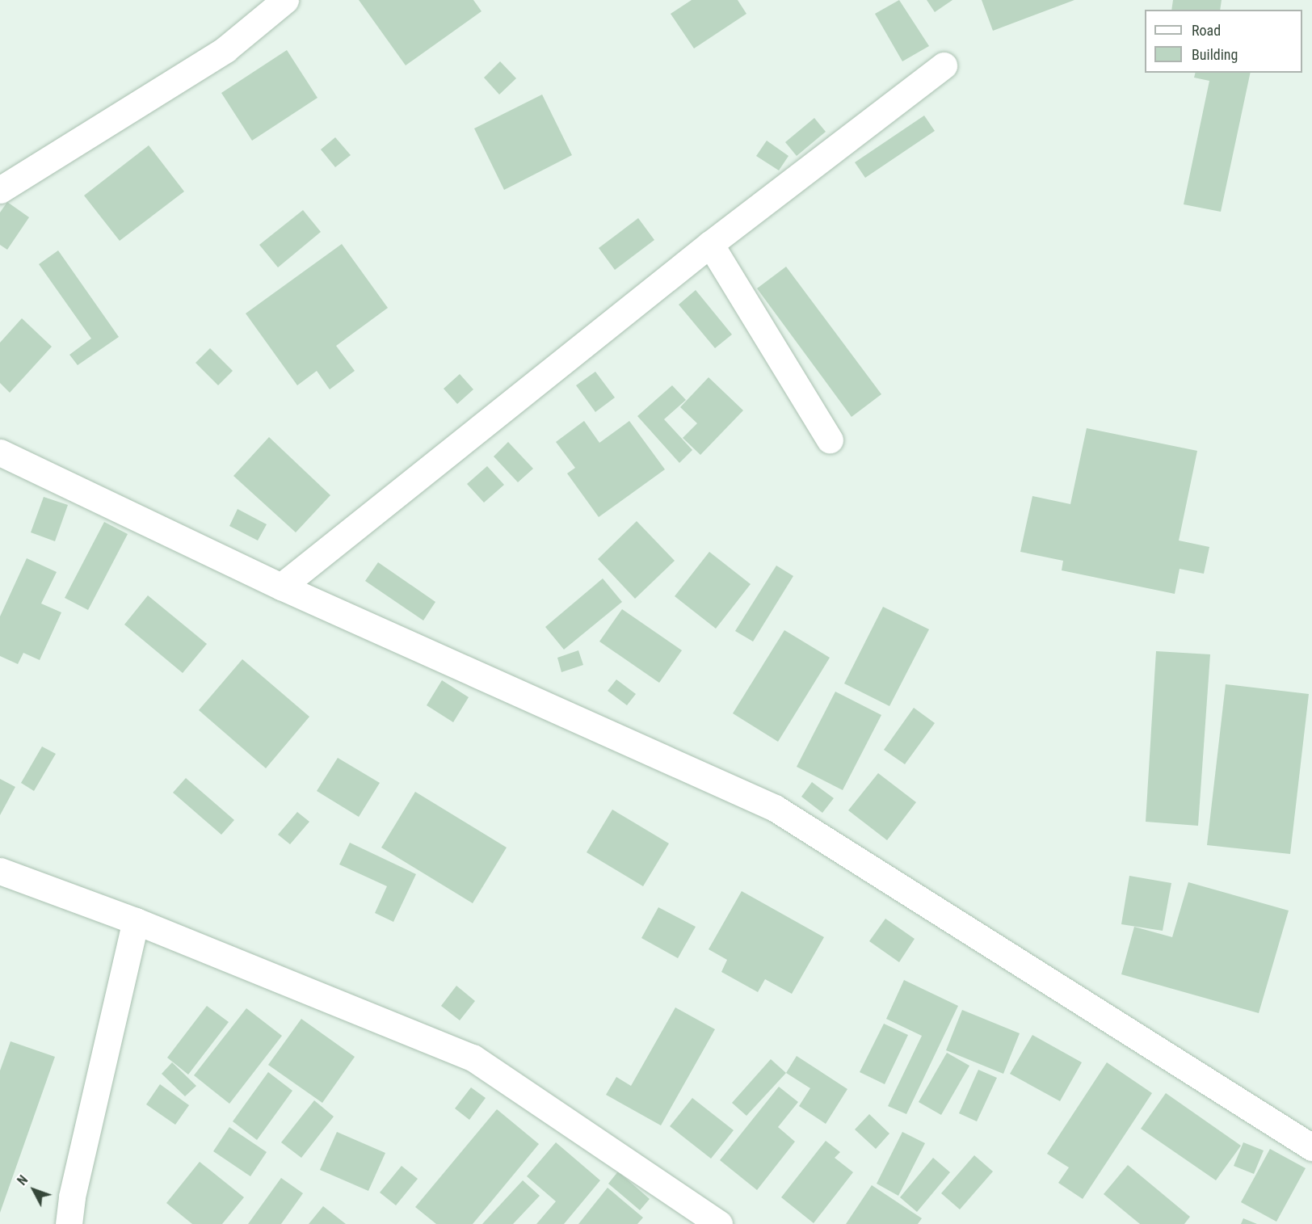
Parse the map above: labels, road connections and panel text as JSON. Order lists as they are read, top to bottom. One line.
{"legend":["Road","Building"],"north":"top left"}
